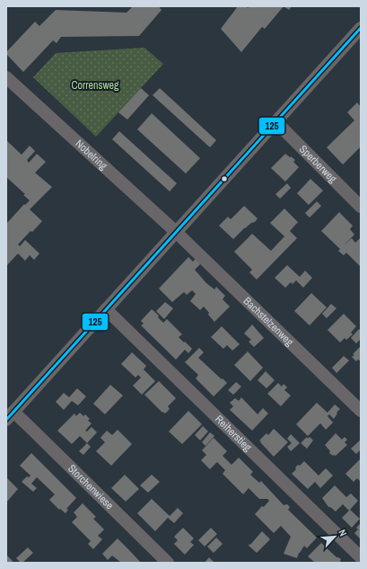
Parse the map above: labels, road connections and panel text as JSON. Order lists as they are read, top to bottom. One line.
{"streets":{"street":["Nobelring","Sperberweg","Bachstelzenweg","Reiherstieg","Storchenwiese"]},"crossings":[["Nobelring","Bachstelzenweg"]],"parks":["Corrensweg"],"lines":["transit line 125"],"north":"top right"}
